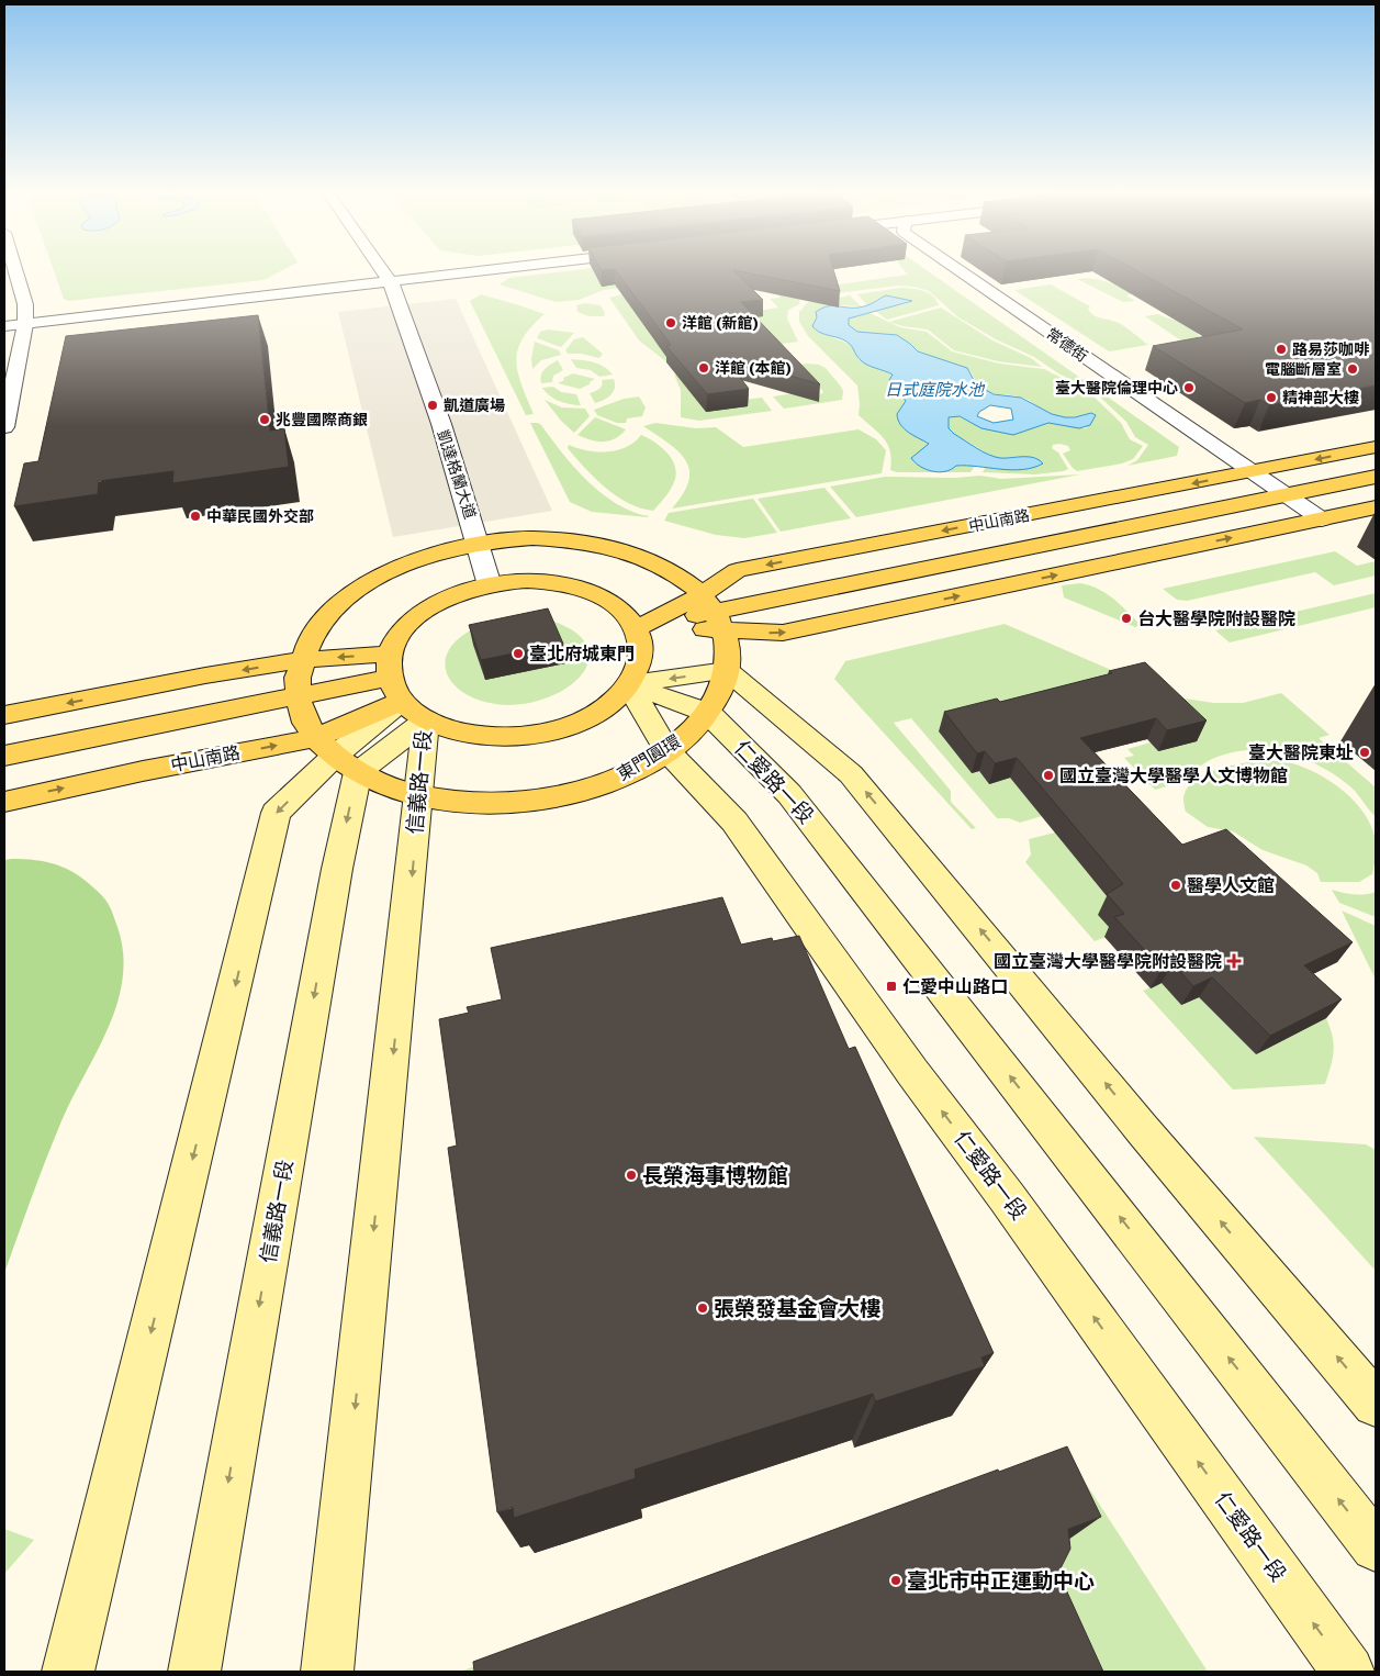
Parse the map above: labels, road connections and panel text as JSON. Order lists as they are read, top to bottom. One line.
{"streets":{"main road":["中山南路","東門圓環","信義路一段","仁愛路一段"],"street":["常德街","凱達格蘭大道"]},"crossings":[["常德街","中山南路"],["中山南路","東門圓環"],["中山南路","信義路一段"],["東門圓環","信義路一段"],["東門圓環","仁愛路一段"]],"one_way":["信義路一段"],"water":["日式庭院水池"],"places":{"other":["洋館 (新館)","路易莎咖啡","洋館 (本館)","電腦斷層室","臺大醫院倫理中心","精神部大樓","凱道廣場","兆豐國際商銀","中華民國外交部","台大醫學院附設醫院","臺北府城東門","臺大醫院東址","國立臺灣大學醫學人文博物館","醫學人文館","長榮海事博物館","張榮發基金會大樓","臺北市中正運動中心"],"health":["國立臺灣大學醫學院附設醫院"],"transit":["仁愛中山路口"]}}
